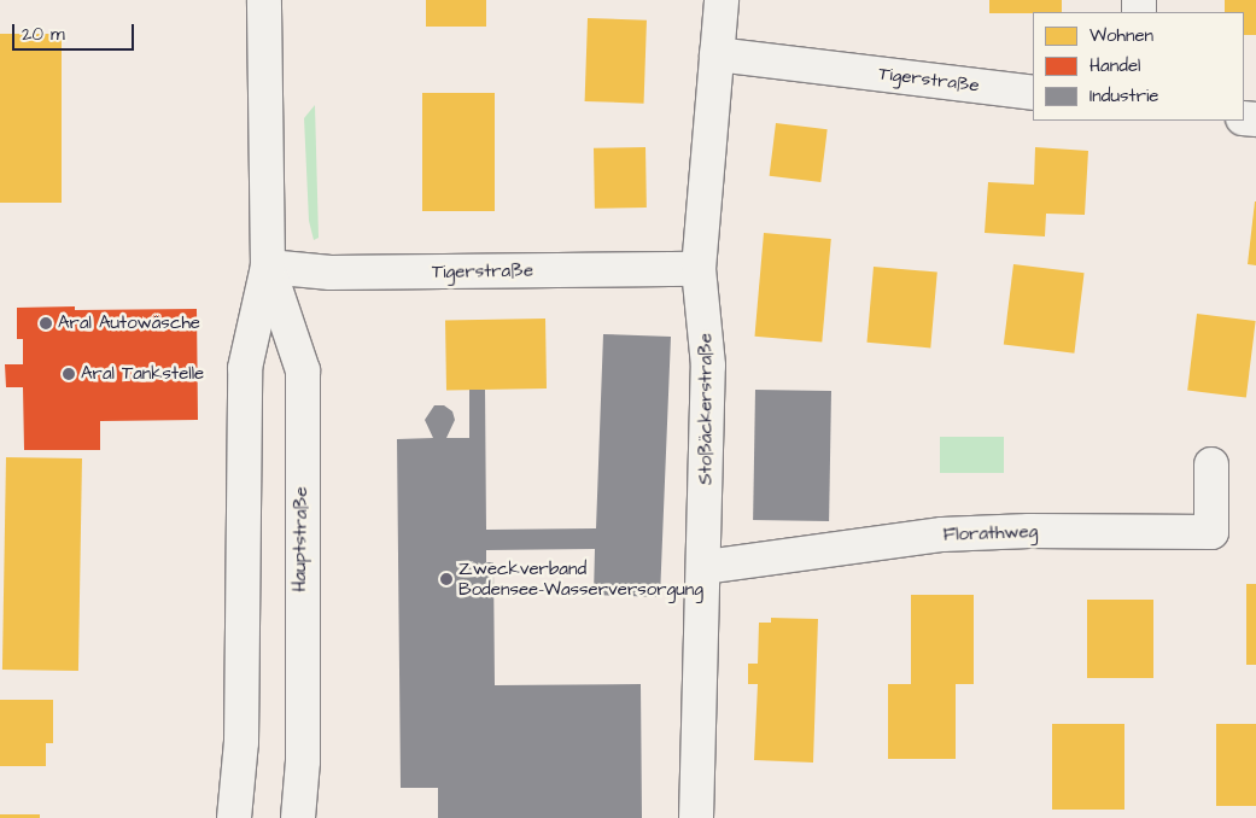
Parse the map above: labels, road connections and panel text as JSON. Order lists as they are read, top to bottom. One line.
{"streets":{"street":["Tigerstraße","Stoßäckerstraße","Florathweg","Hauptstraße"]},"crossings":[["Tigerstraße","Stoßäckerstraße"],["Tigerstraße","Hauptstraße"],["Stoßäckerstraße","Florathweg"]],"places":["Aral Autowäsche","Aral Tankstelle","Zweckverband Bodensee-Wasserversorgung"],"legend":["Wohnen","Handel","Industrie"],"scale_bar":"20 m"}
